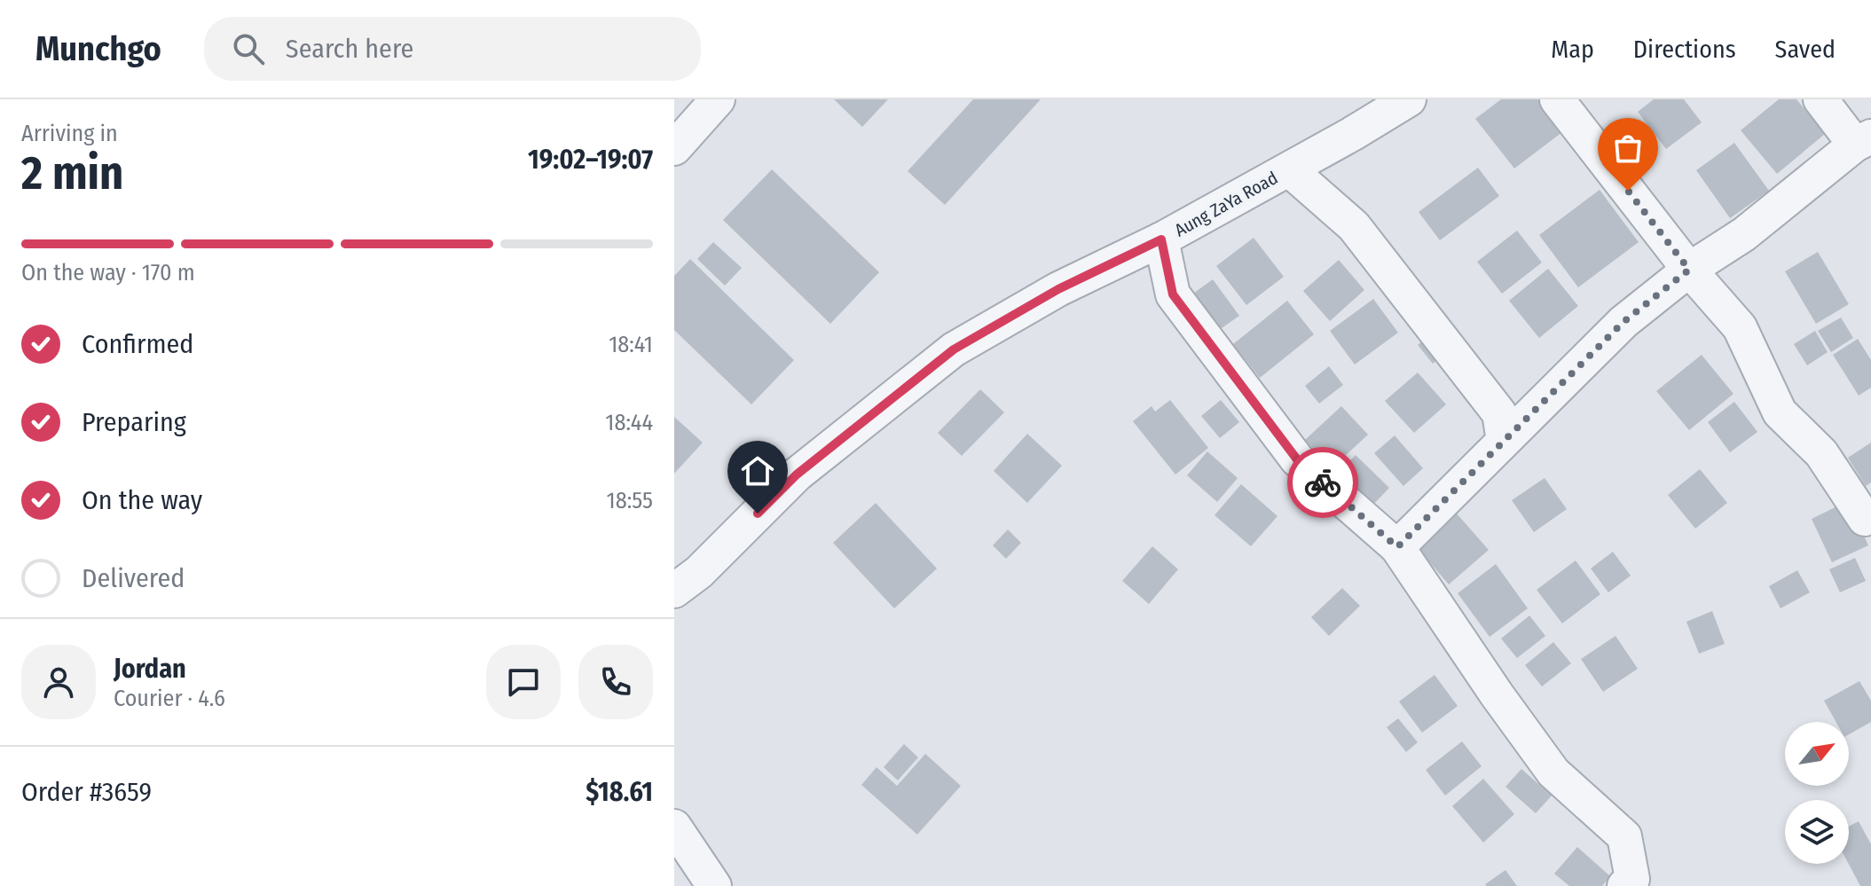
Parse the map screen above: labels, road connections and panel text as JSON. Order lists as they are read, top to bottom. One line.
{"streets":{"street":["Aung ZaYa Road"]},"north":"top right","page":{"header":"Munchgo","search":"Search here","nav":["Map","Directions","Saved"],"heading":["2 min","Arriving in","19:02–19:07"],"panel":["Jordan","Courier · 4.6","Order #3659","$18.61"],"bar":"On the way · 170 m","list":[["Confirmed","18:41"],["Preparing","18:44"],["On the way","18:55"],"Delivered"]}}
